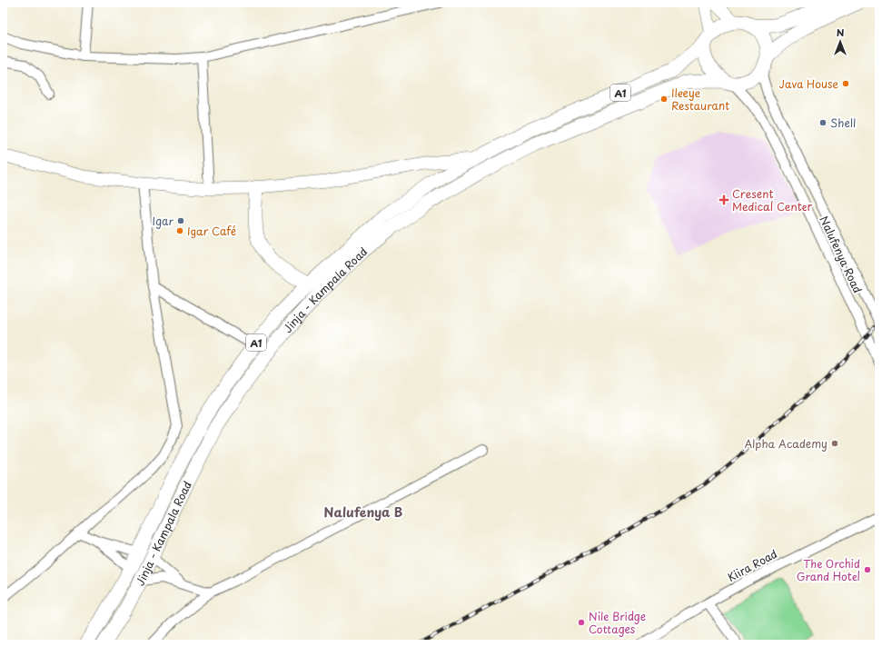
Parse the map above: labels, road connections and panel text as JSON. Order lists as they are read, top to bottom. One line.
{"streets":{"highway":["A1","Jinja - Kampala Road"],"street":["Nalufenya Road","Kiira Road"]},"crossings":[["A1","Nalufenya Road"],["A1","Jinja - Kampala Road"],["Nalufenya Road","Jinja - Kampala Road"]],"districts":["Nalufenya B"],"places":{"other":["Java House","Ileeye Restaurant","Shell","Igar","Igar Café","Alpha Academy","The Orchid Grand Hotel","Nile Bridge Cottages"],"health":["Cresent Medical Center"]},"north":"top"}
